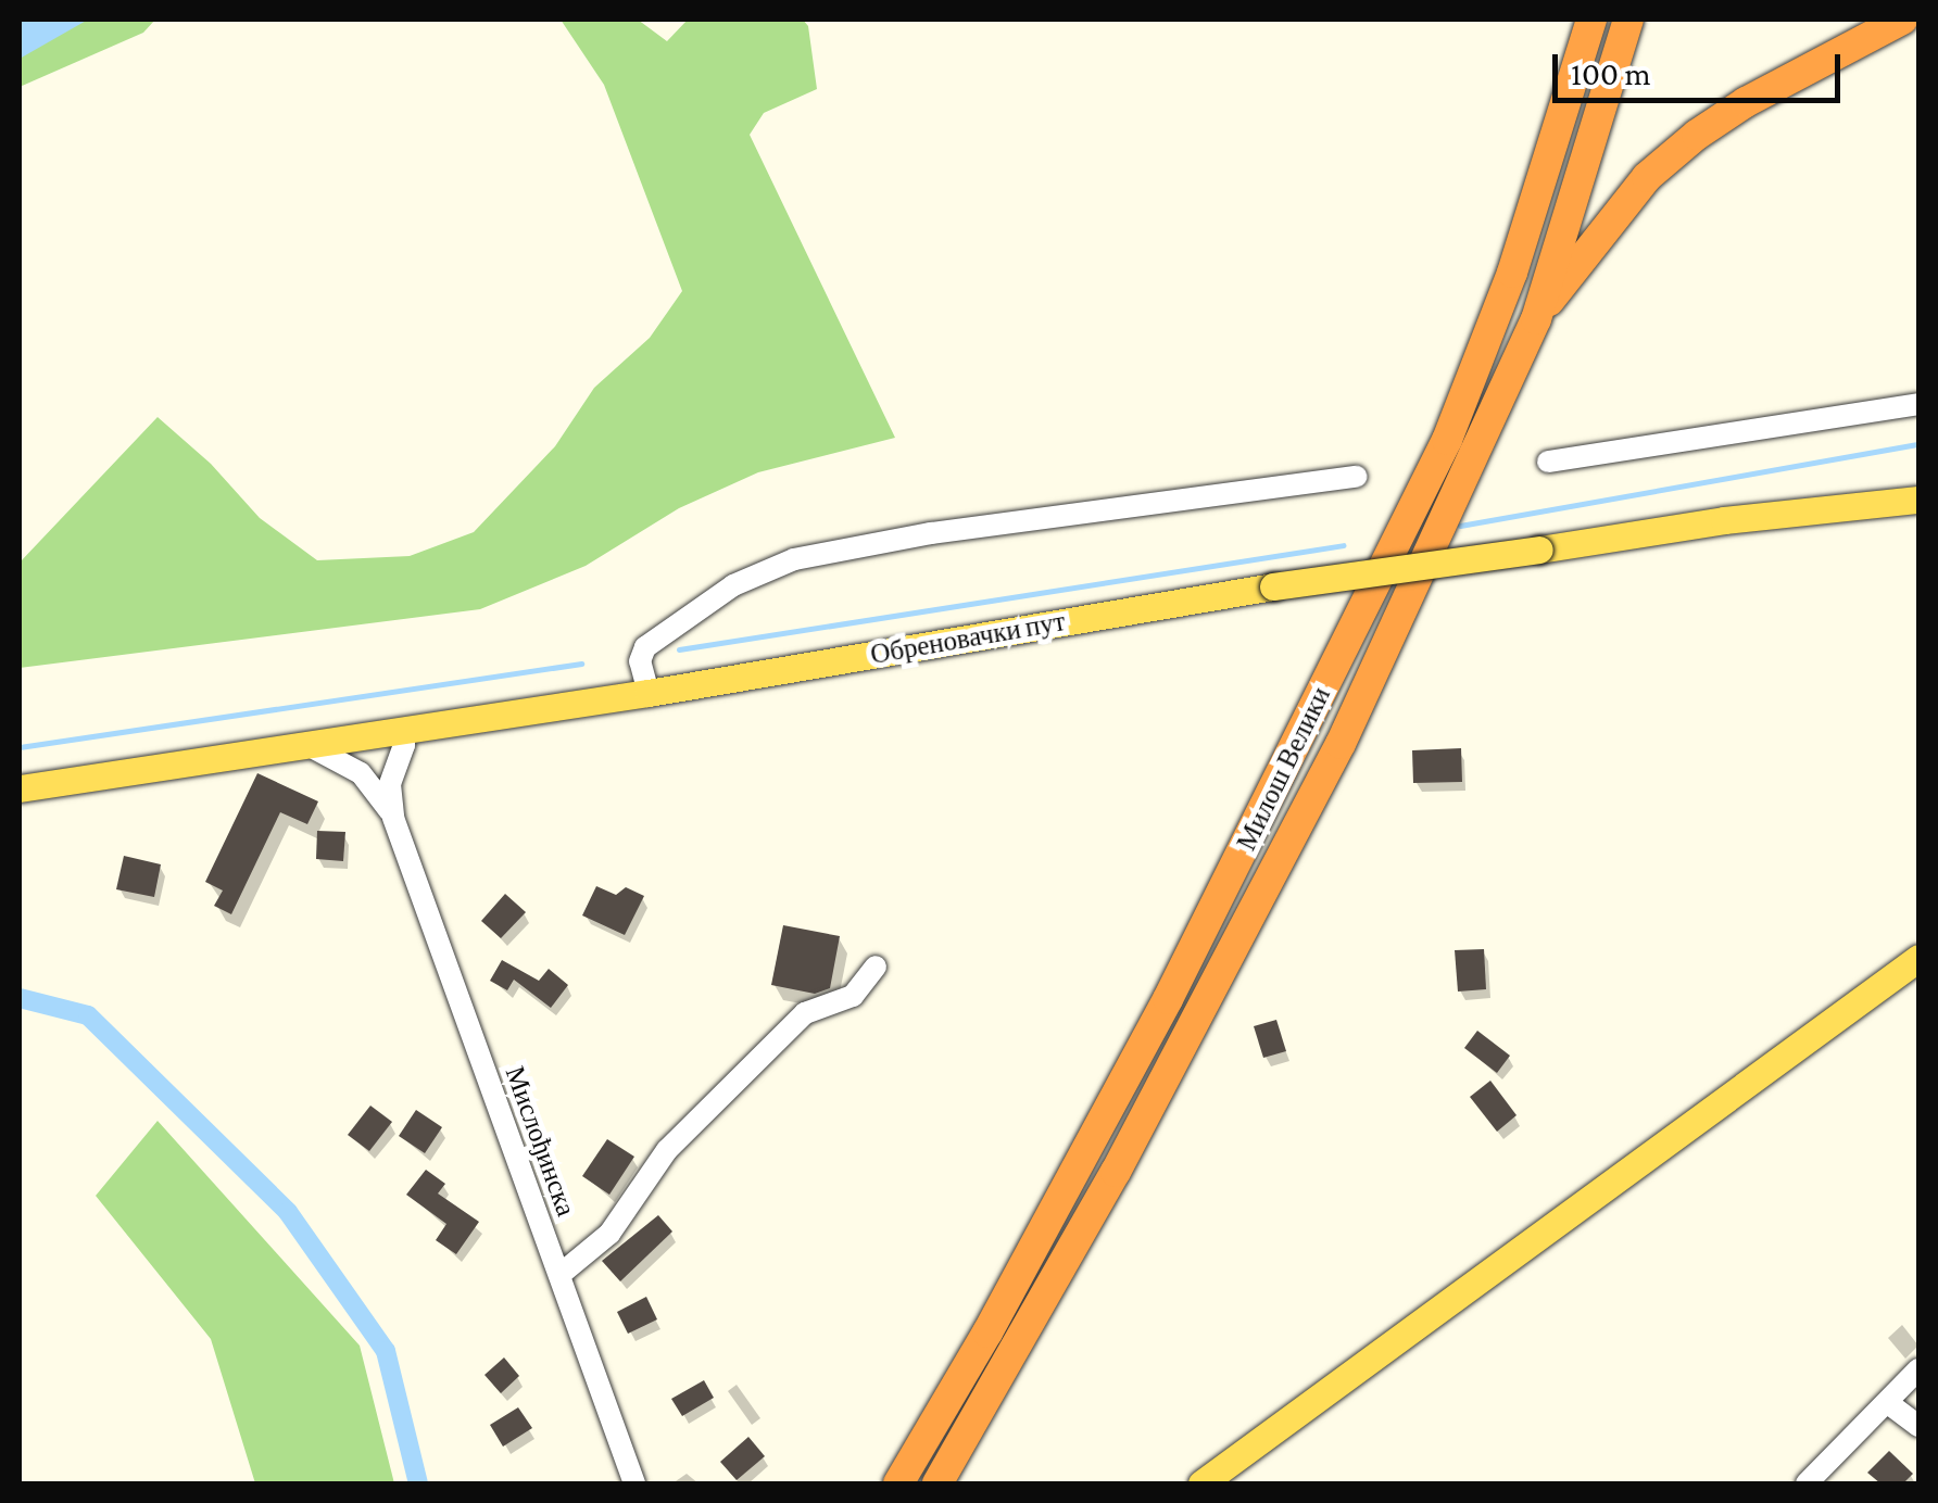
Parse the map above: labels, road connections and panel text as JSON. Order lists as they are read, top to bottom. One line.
{"streets":{"highway":["Милош Велики"],"main road":["Обреновачки пут"],"street":["Мислођинска"]},"crossings":[["Обреновачки пут","Мислођинска"]],"scale_bar":"100 m"}
